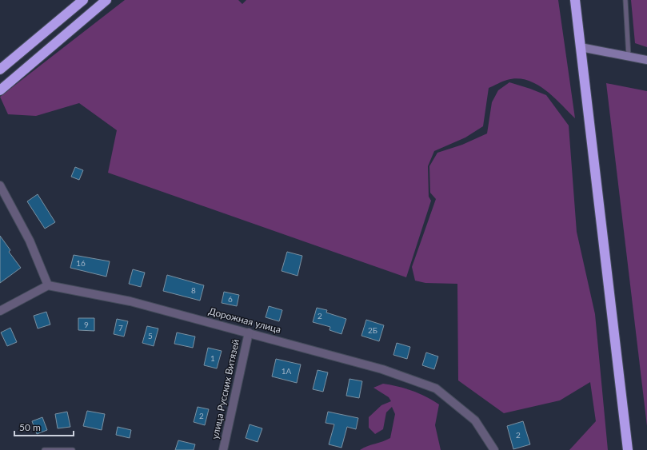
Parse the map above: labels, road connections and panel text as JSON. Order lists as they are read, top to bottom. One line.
{"streets":{"street":["Дорожная улица","улица Русских Витязей"]},"crossings":[["Дорожная улица","улица Русских Витязей"]],"house_numbers":["16","8","6","2","9","7","2Б","5","1","1А","2","2"],"scale_bar":"50 m"}
